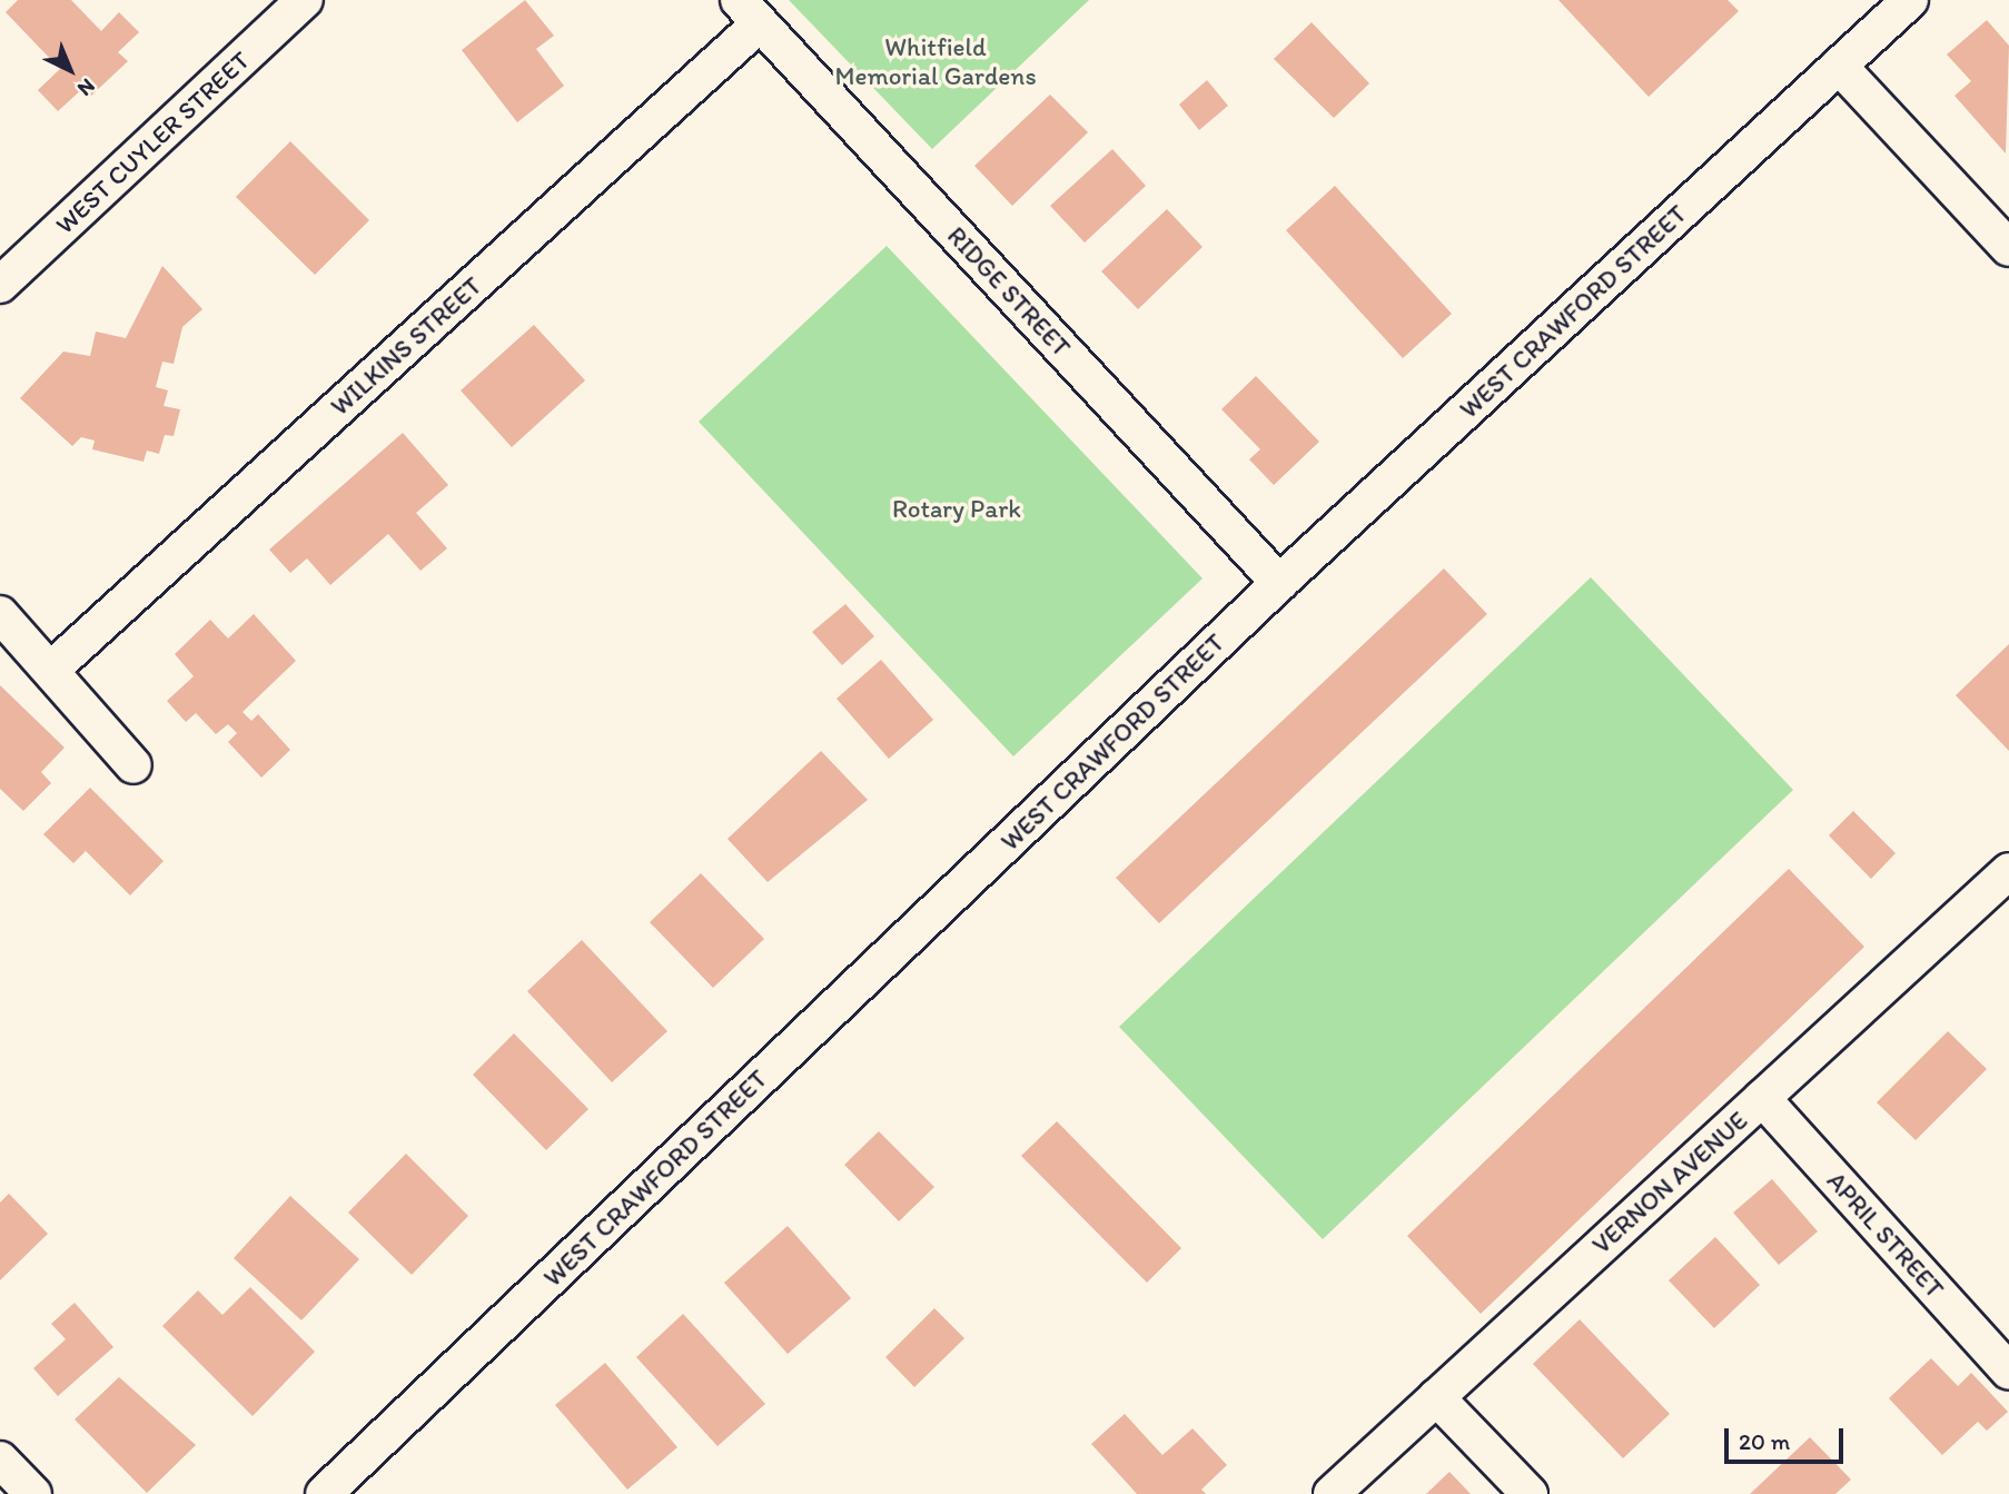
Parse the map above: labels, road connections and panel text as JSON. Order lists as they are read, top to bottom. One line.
{"streets":{"street":["WEST CUYLER STREET","RIDGE STREET","WEST CRAWFORD STREET","WILKINS STREET","VERNON AVENUE","APRIL STREET"]},"crossings":[["RIDGE STREET","WEST CRAWFORD STREET"],["RIDGE STREET","WILKINS STREET"],["VERNON AVENUE","APRIL STREET"]],"parks":["Whitfield Memorial Gardens","Rotary Park"],"scale_bar":"20 m","north":"bottom right"}
